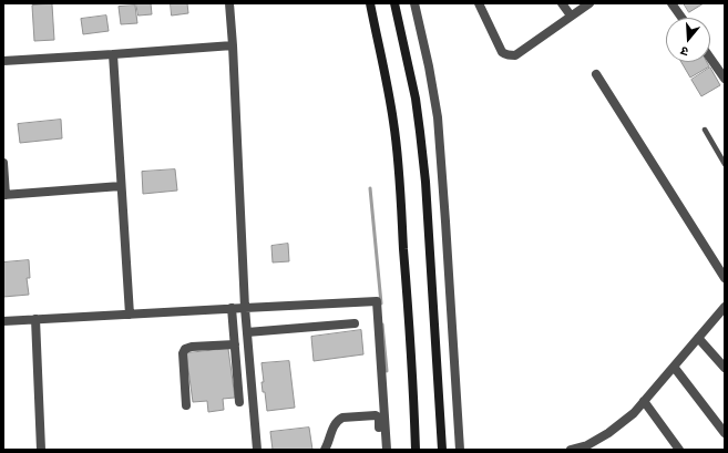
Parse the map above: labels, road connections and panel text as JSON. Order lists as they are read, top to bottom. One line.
{"north":"bottom"}
